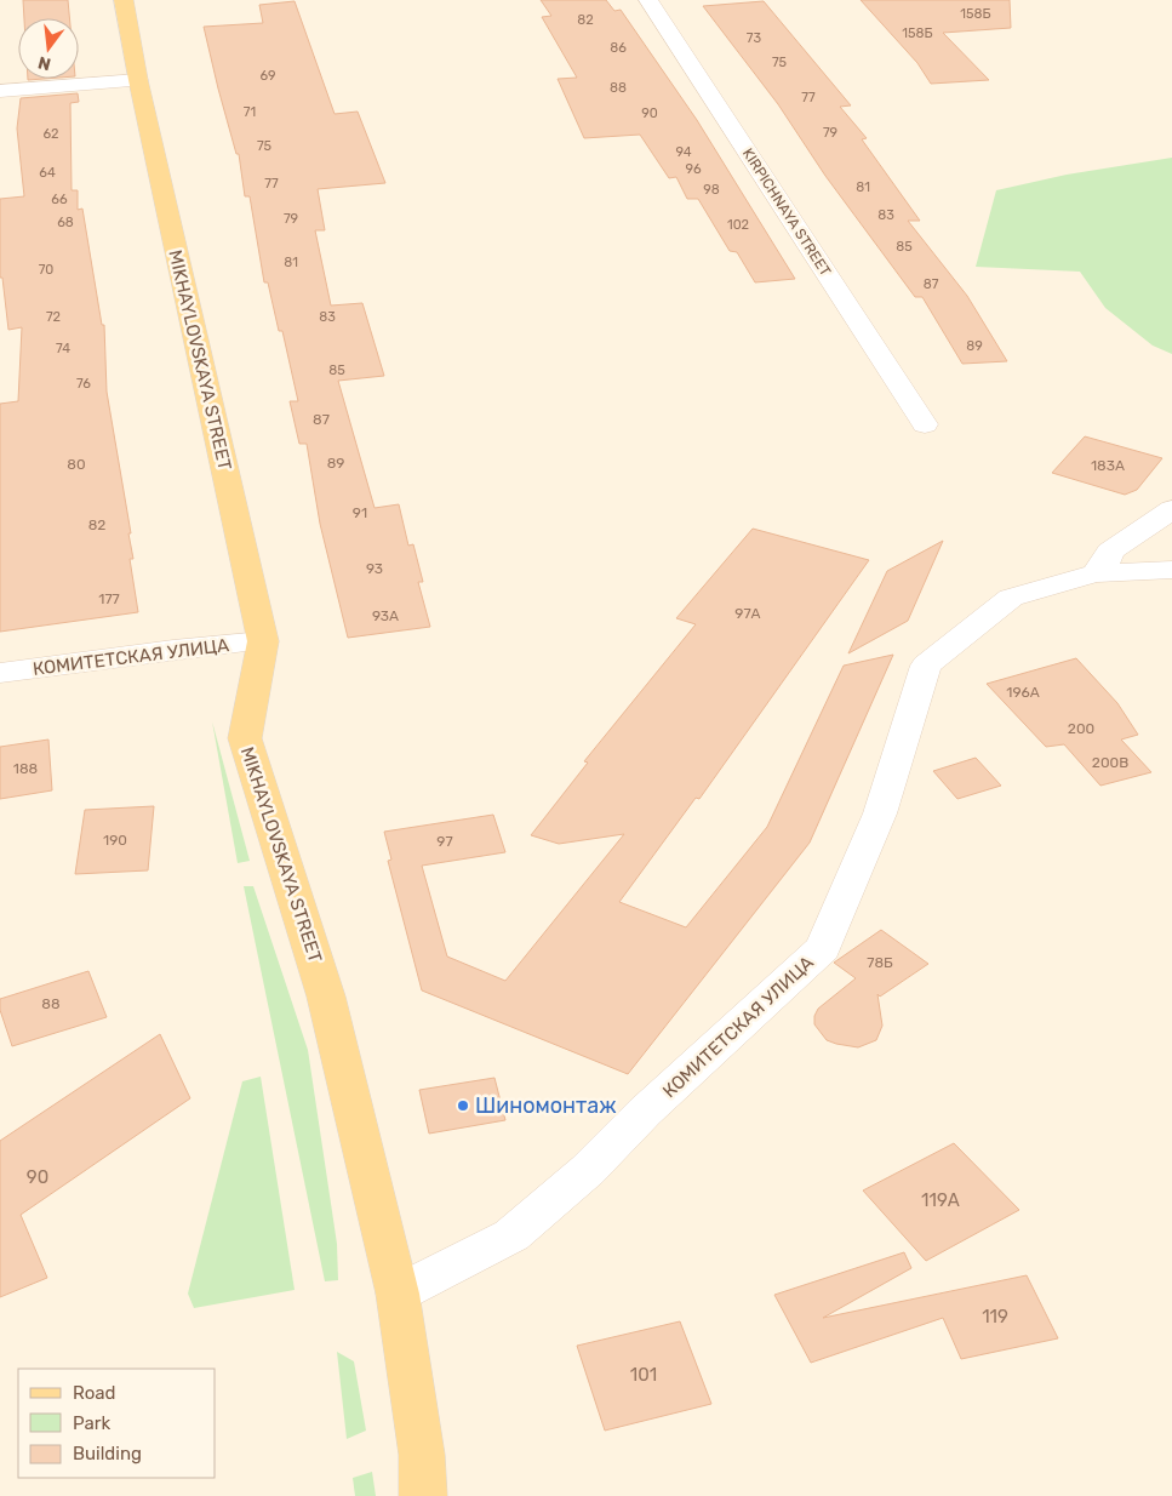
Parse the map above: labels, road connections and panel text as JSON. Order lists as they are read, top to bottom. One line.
{"streets":{"main road":["MIKHAYLOVSKAYA STREET"],"street":["KIRPICHNAYA STREET","КОМИТЕТСКАЯ УЛИЦА"]},"crossings":[["MIKHAYLOVSKAYA STREET","КОМИТЕТСКАЯ УЛИЦА"]],"places":["Шиномонтаж"],"house_numbers":["158Б","82","158Б","73","86","75","69","88","77","71","90","79","62","75","94","96","64","77","81","98","66","83","79","68","102","85","81","70","87","72","83","89","74","85","76","87","89","80","183А","91","82","93","177","97А","93А","196А","200","200В","188","190","97","78Б","88","90","119А","119","101"],"legend":["Road","Park","Building"],"north":"bottom"}
